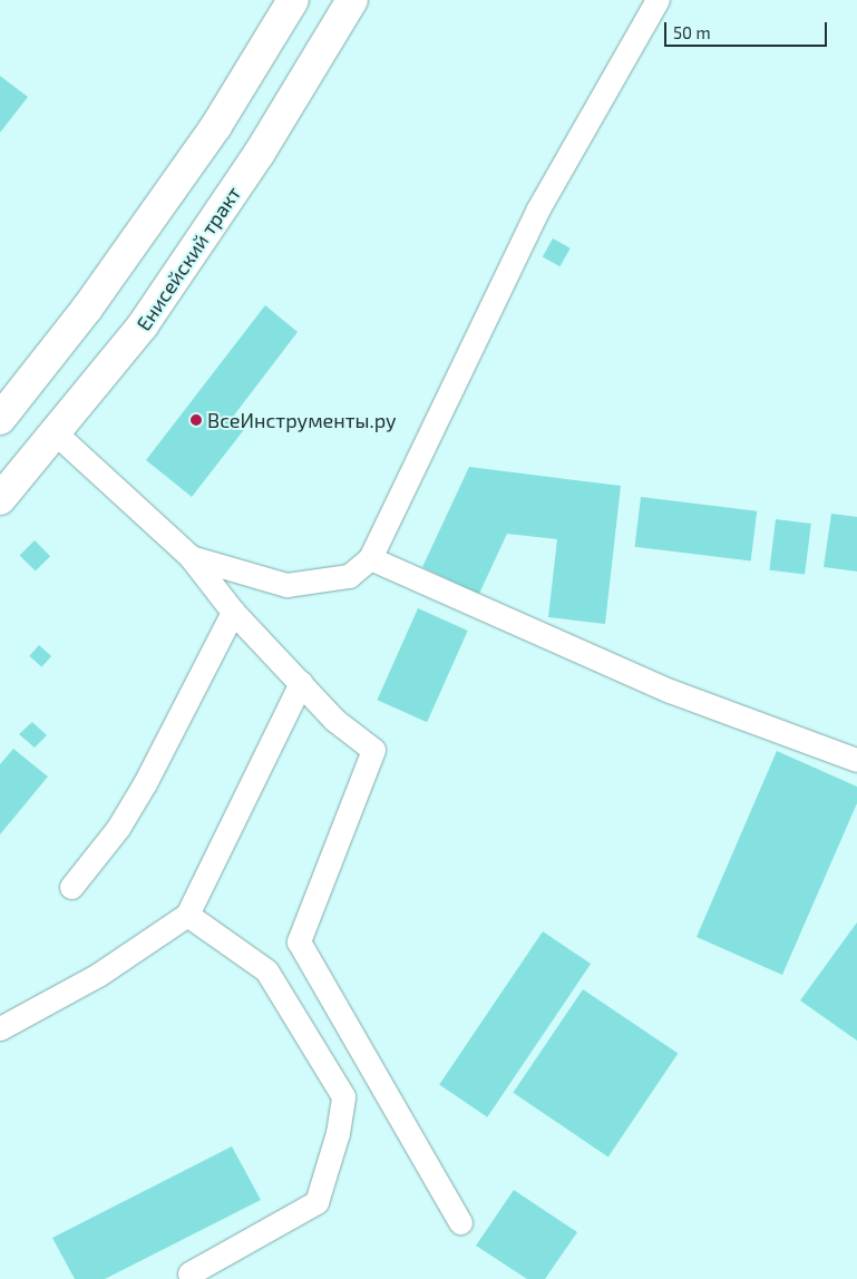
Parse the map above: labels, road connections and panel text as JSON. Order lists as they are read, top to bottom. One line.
{"streets":{"main road":["Енисейский тракт"]},"places":["ВсеИнструменты.ру"],"scale_bar":"50 m"}
